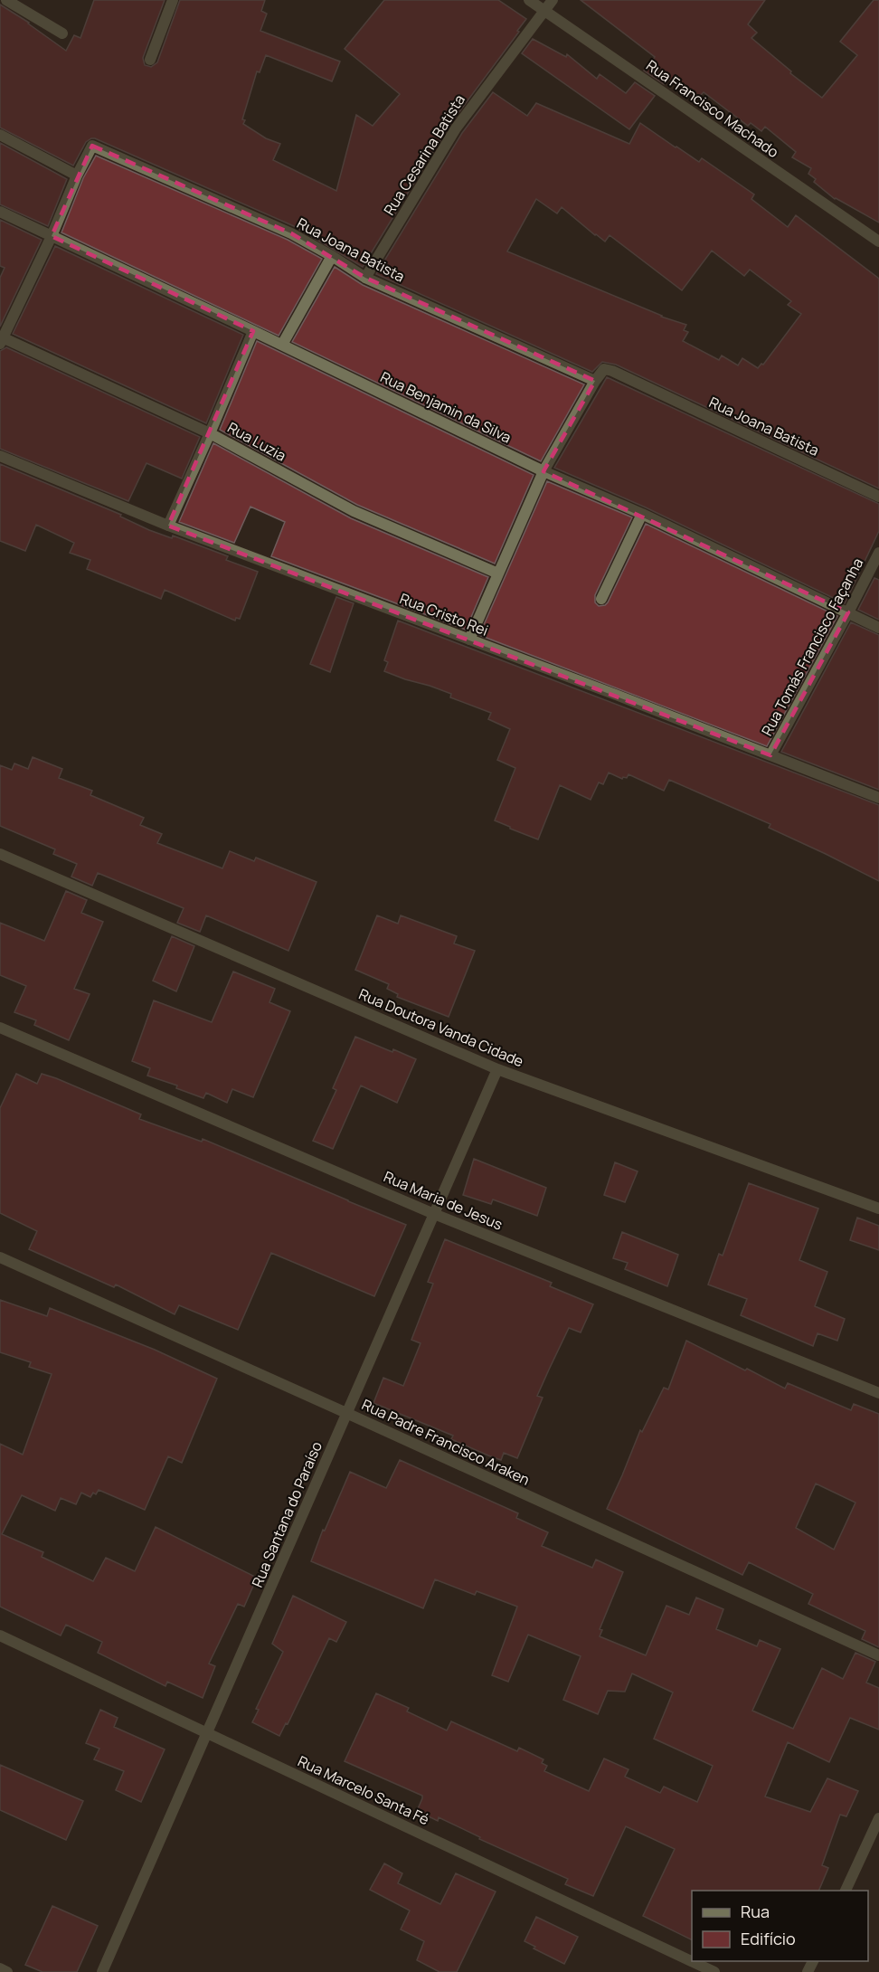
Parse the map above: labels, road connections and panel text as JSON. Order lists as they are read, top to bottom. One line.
{"streets":{"street":["Rua Francisco Machado","Rua Cesarina Batista","Rua Joana Batista","Rua Benjamin da Silva","Rua Luzia","Rua Cristo Rei","Rua Tomás Francisco Façanha","Rua Doutora Vanda Cidade","Rua Maria de Jesus","Rua Padre Francisco Araken","Rua Santana do Paraíso","Rua Marcelo Santa Fé"]},"crossings":[["Rua Francisco Machado","Rua Cesarina Batista"],["Rua Cesarina Batista","Rua Joana Batista"],["Rua Benjamin da Silva","Rua Tomás Francisco Façanha"],["Rua Cristo Rei","Rua Tomás Francisco Façanha"],["Rua Doutora Vanda Cidade","Rua Santana do Paraíso"],["Rua Maria de Jesus","Rua Santana do Paraíso"],["Rua Padre Francisco Araken","Rua Santana do Paraíso"],["Rua Santana do Paraíso","Rua Marcelo Santa Fé"]],"legend":["Rua","Edifício"]}
